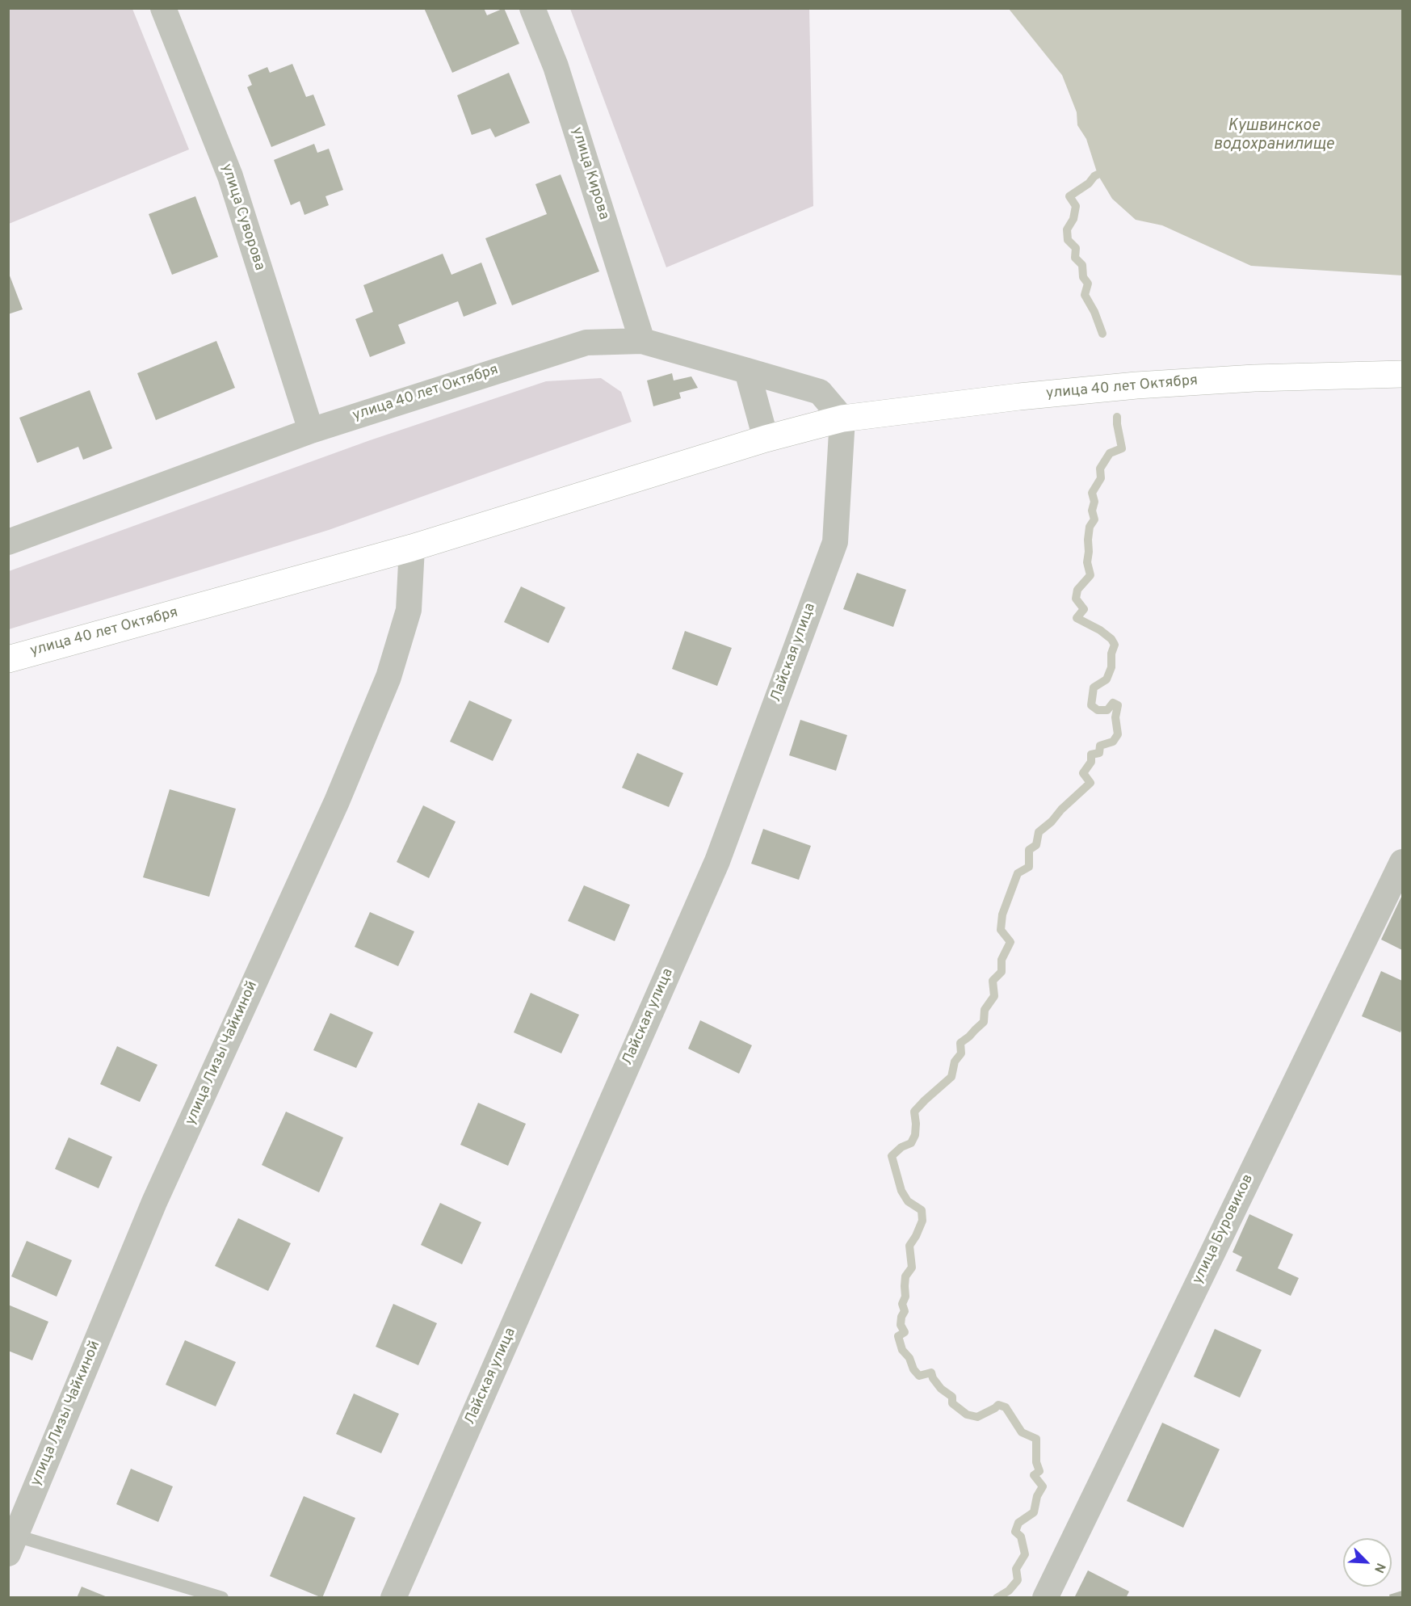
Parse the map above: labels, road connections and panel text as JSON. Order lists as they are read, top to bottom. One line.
{"streets":{"main road":["улица 40 лет Октября"],"street":["улица Кирова","улица Суворова","Лайская улица","улица Лизы Чайкиной","улица Буровиков"]},"crossings":[["улица Кирова","улица 40 лет Октября"],["улица Суворова","улица 40 лет Октября"],["улица 40 лет Октября","Лайская улица"],["улица 40 лет Октября","улица Лизы Чайкиной"]],"water":["Кушвинское водохранилище"],"north":"bottom right"}
